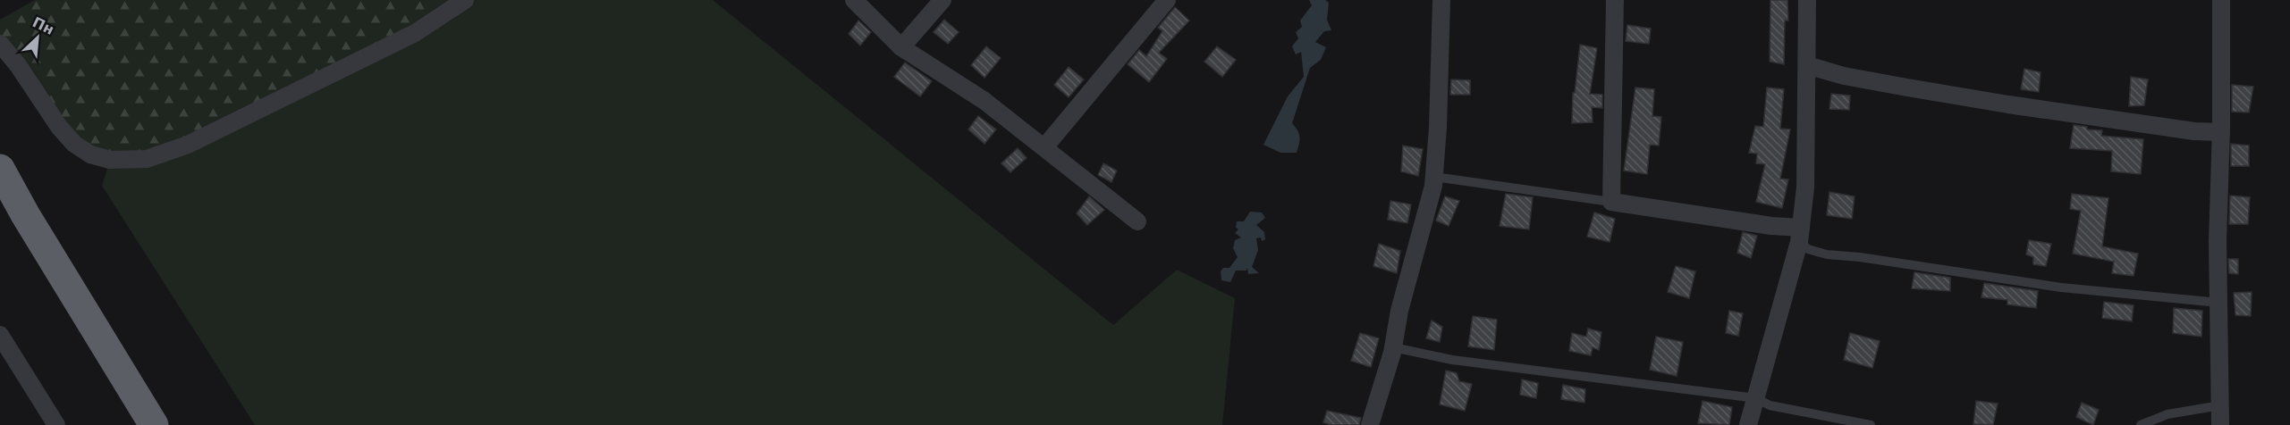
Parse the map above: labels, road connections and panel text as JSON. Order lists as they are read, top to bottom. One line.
{"north":"top right"}
